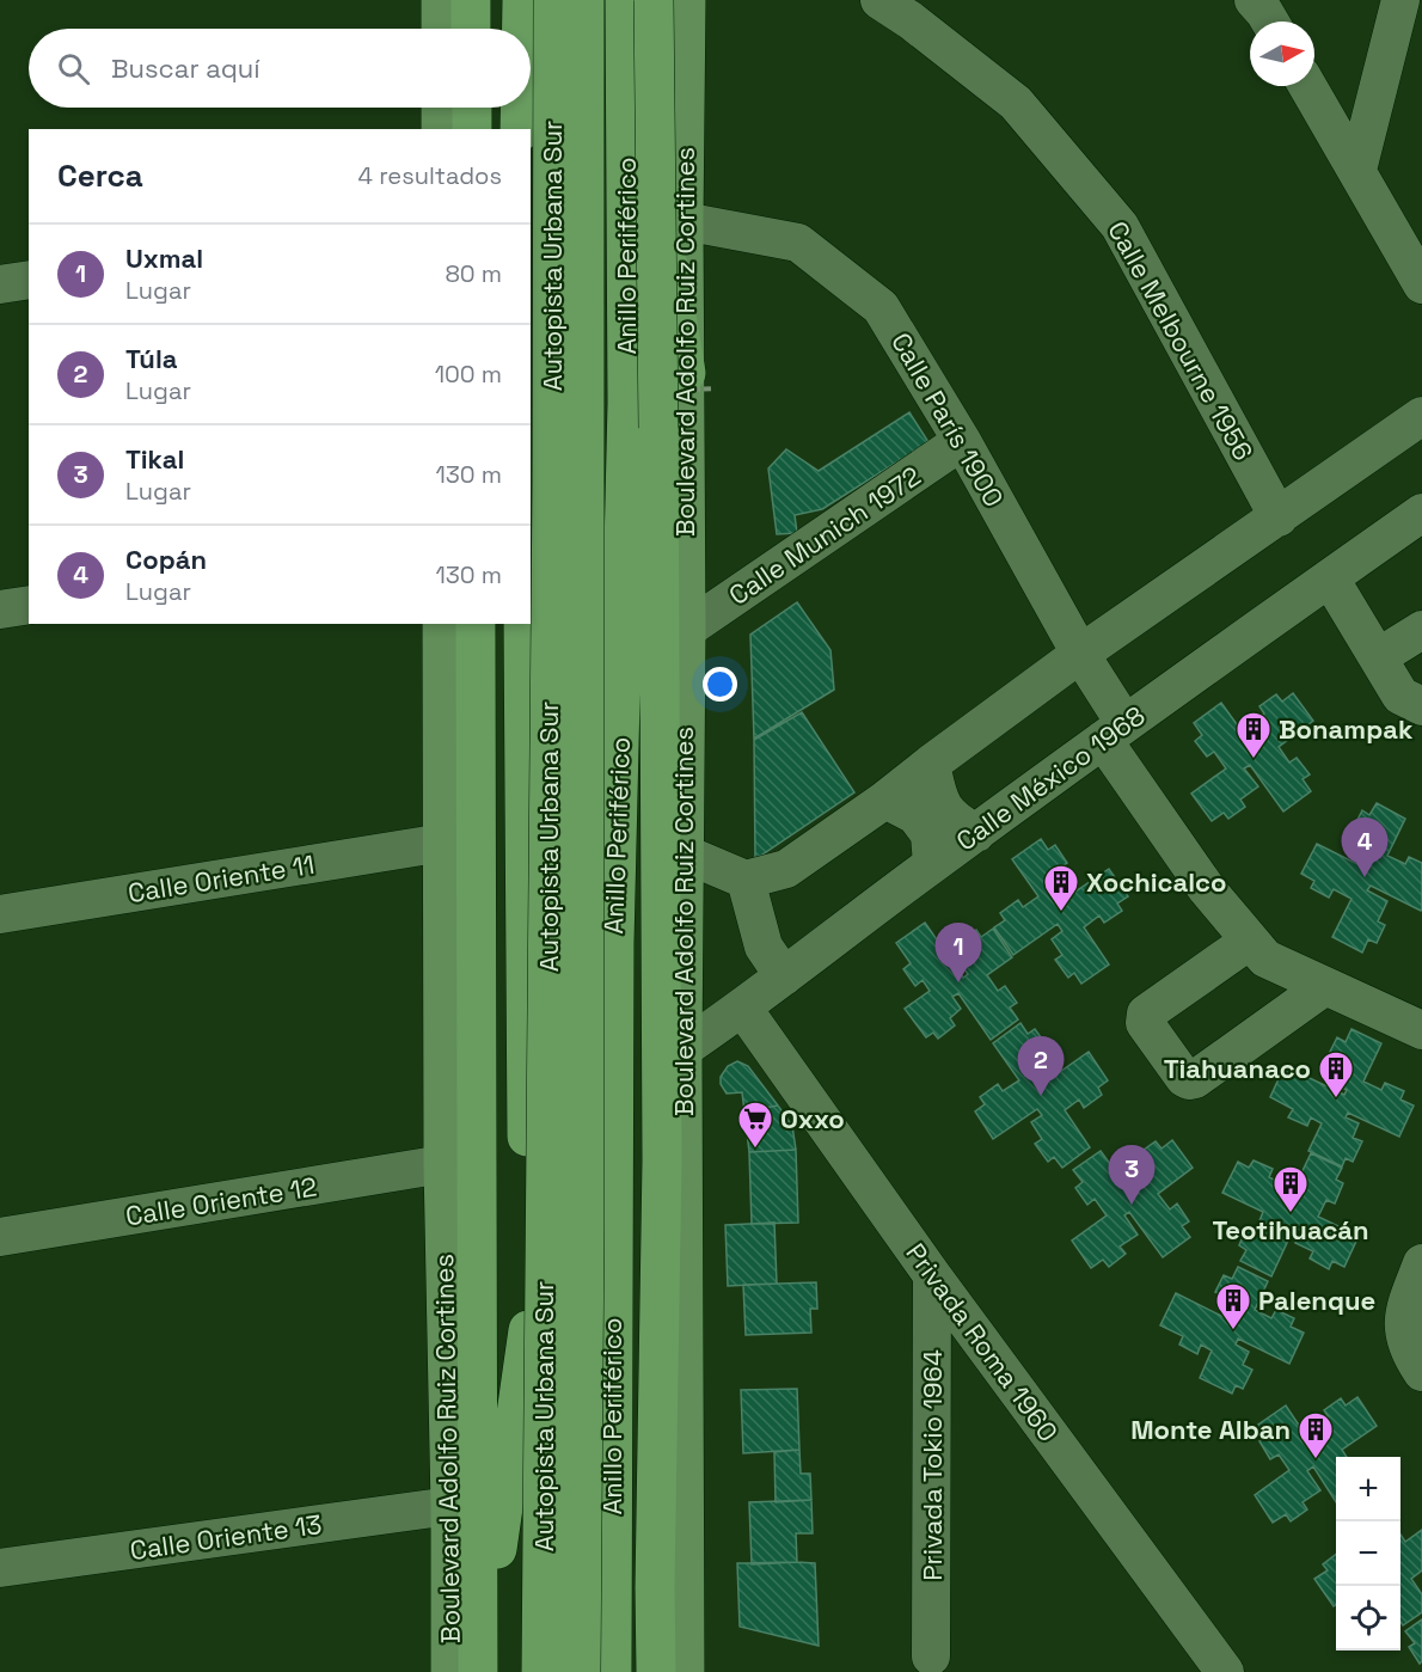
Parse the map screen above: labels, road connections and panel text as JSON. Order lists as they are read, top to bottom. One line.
{"streets":{"highway":["Autopista Urbana Sur","Anillo Periférico"],"main road":["Boulevard Adolfo Ruiz Cortines"],"street":["Calle Melbourne 1956","Calle París 1900","Calle Munich 1972","Calle México 1968","Calle Oriente 11","Calle Oriente 12","Privada Roma 1960","Privada Tokio 1964","Calle Oriente 13"]},"crossings":[["Boulevard Adolfo Ruiz Cortines","Calle París 1900"],["Boulevard Adolfo Ruiz Cortines","Calle Munich 1972"],["Boulevard Adolfo Ruiz Cortines","Calle México 1968"],["Boulevard Adolfo Ruiz Cortines","Calle Oriente 11"],["Boulevard Adolfo Ruiz Cortines","Calle Oriente 12"],["Boulevard Adolfo Ruiz Cortines","Calle Oriente 13"],["Calle París 1900","Calle Munich 1972"],["Calle París 1900","Calle México 1968"],["Calle México 1968","Privada Roma 1960"],["Privada Roma 1960","Privada Tokio 1964"]],"places":{"building":["Bonampak","Xochicalco","Tiahuanaco","Teotihuacán","Palenque","Monte Alban"],"supermarket":["Oxxo"]},"north":"right","page":{"search":"Buscar aquí","heading":["Cerca","4 resultados"],"list":[{"mark":"1","name":"Uxmal","note":"Lugar","value":"80 m"},{"mark":"2","name":"Túla","note":"Lugar","value":"100 m"},{"mark":"3","name":"Tikal","note":"Lugar","value":"130 m"},{"mark":"4","name":"Copán","note":"Lugar","value":"130 m"}],"pins":["4","1","2","3"],"map_buttons":["+","−"]}}
